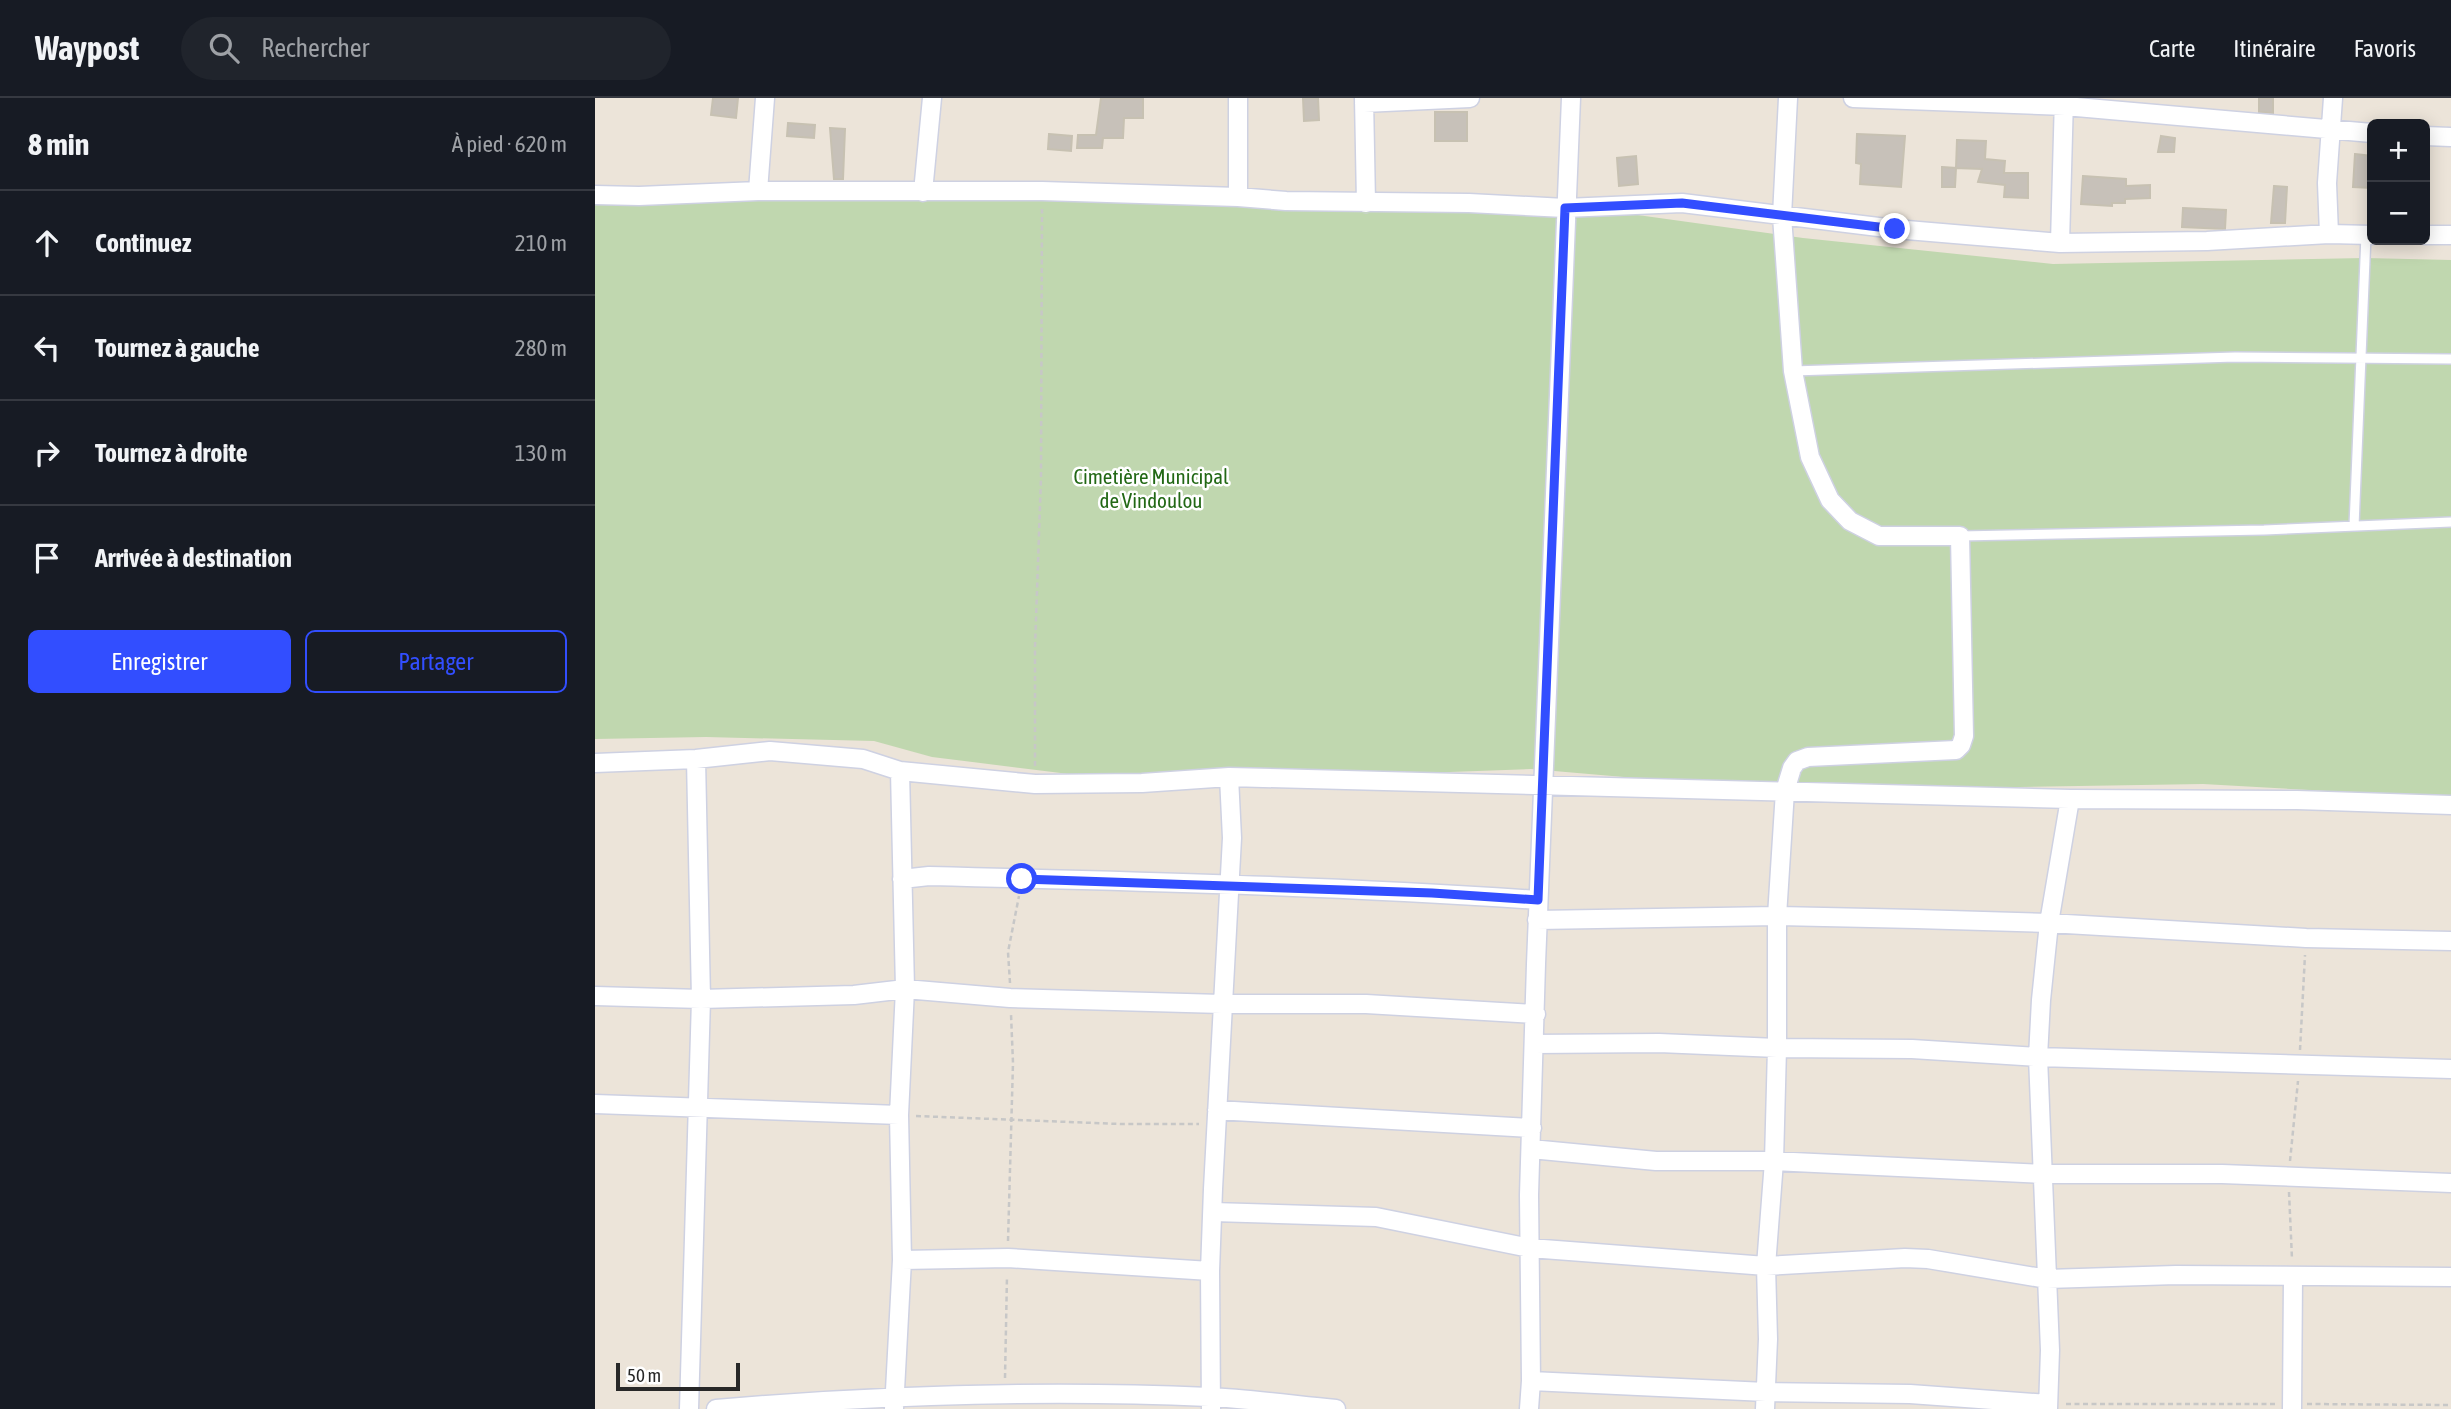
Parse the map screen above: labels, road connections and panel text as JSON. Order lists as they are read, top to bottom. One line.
{"parks":["Cimetière Municipal de Vindoulou"],"scale_bar":"50 m","page":{"header":"Waypost","search":"Rechercher","nav":["Carte","Itinéraire","Favoris"],"heading":["8 min","À pied · 620 m"],"map_buttons":["+","−"],"list":[["Continuez","210 m"],["Tournez à gauche","280 m"],["Tournez à droite","130 m"],"Arrivée à destination"],"buttons":["Enregistrer","Partager"],"scale":"50 m"}}
